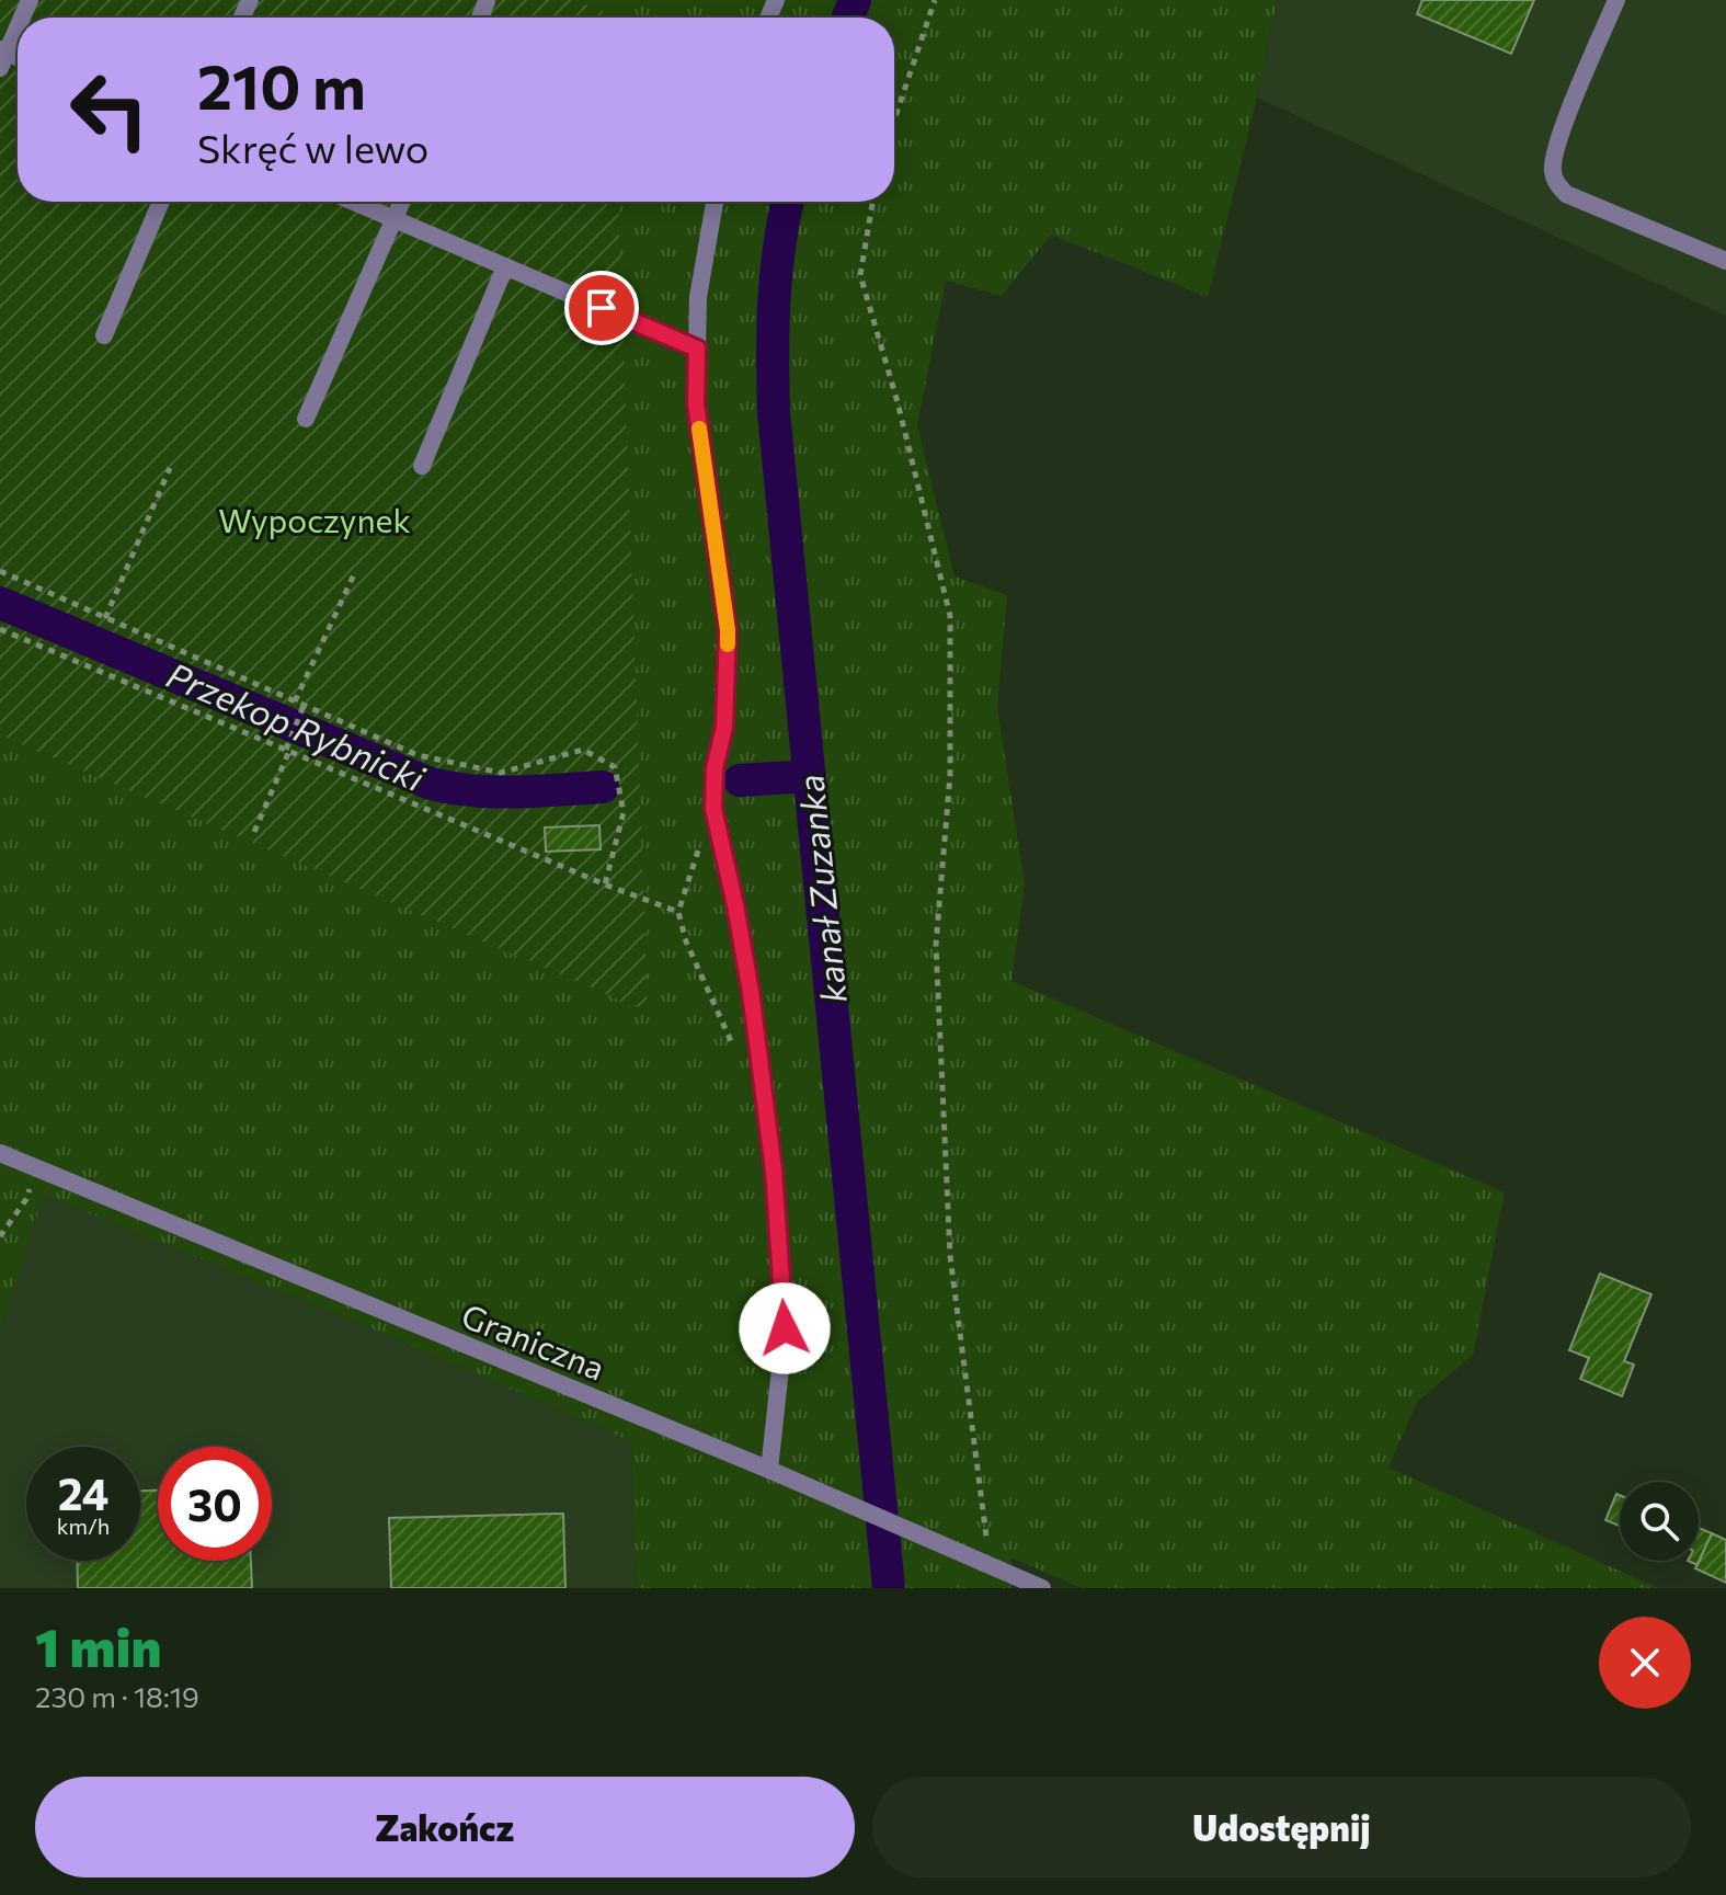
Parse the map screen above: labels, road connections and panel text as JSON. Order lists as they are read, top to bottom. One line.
{"streets":{"street":["Graniczna"]},"water":["Przekop Rybnicki","kanał Zuzanka"],"parks":["Wypoczynek"],"page":{"turn":["210 m","Skręć w lewo"],"speed":"24 km/h","limit":"30","heading":["1 min","230 m · 18:19"],"buttons":["Zakończ","Udostępnij"]}}
